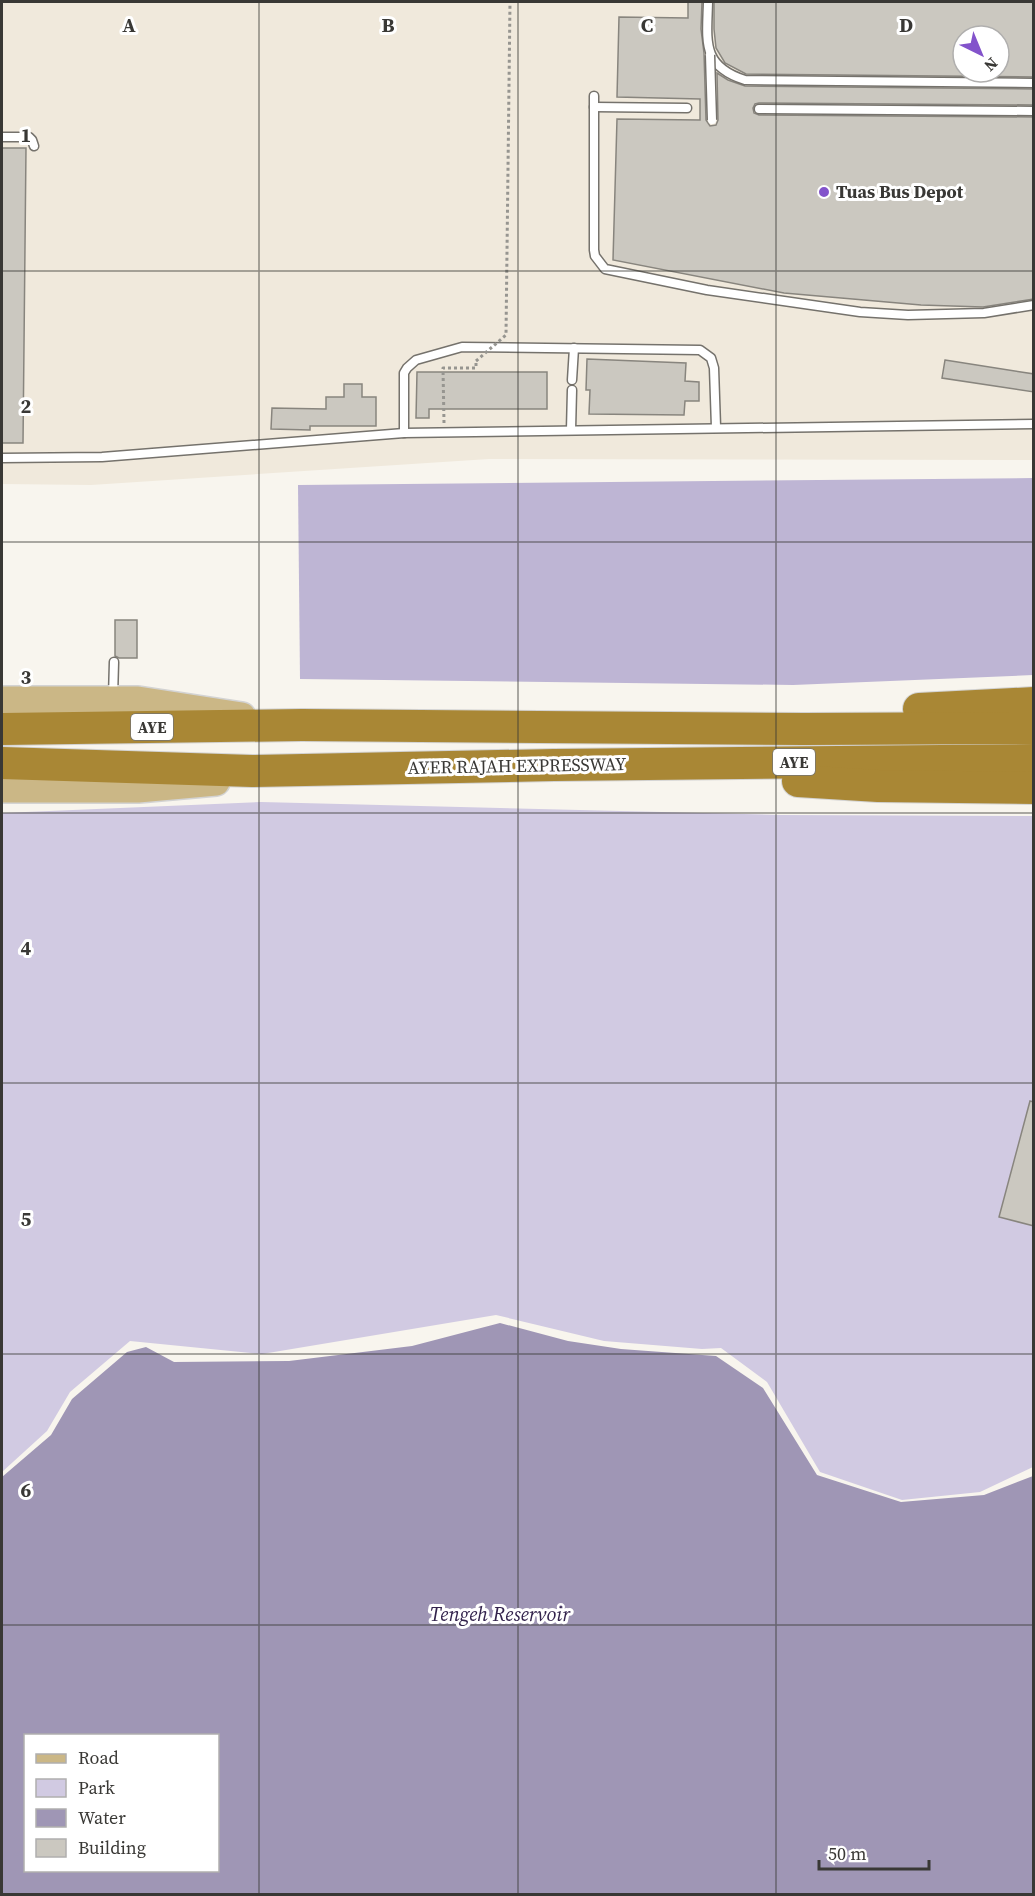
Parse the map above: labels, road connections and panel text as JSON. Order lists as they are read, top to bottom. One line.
{"streets":{"highway":["AYE","AYER RAJAH EXPRESSWAY"]},"water":["Tengeh Reservoir"],"places":["Tuas Bus Depot"],"legend":["Road","Park","Water","Building"],"scale_bar":"50 m","north":"bottom right","grid":{"columns":["A","B","C","D"],"rows":["1","2","3","4","5","6"]}}
